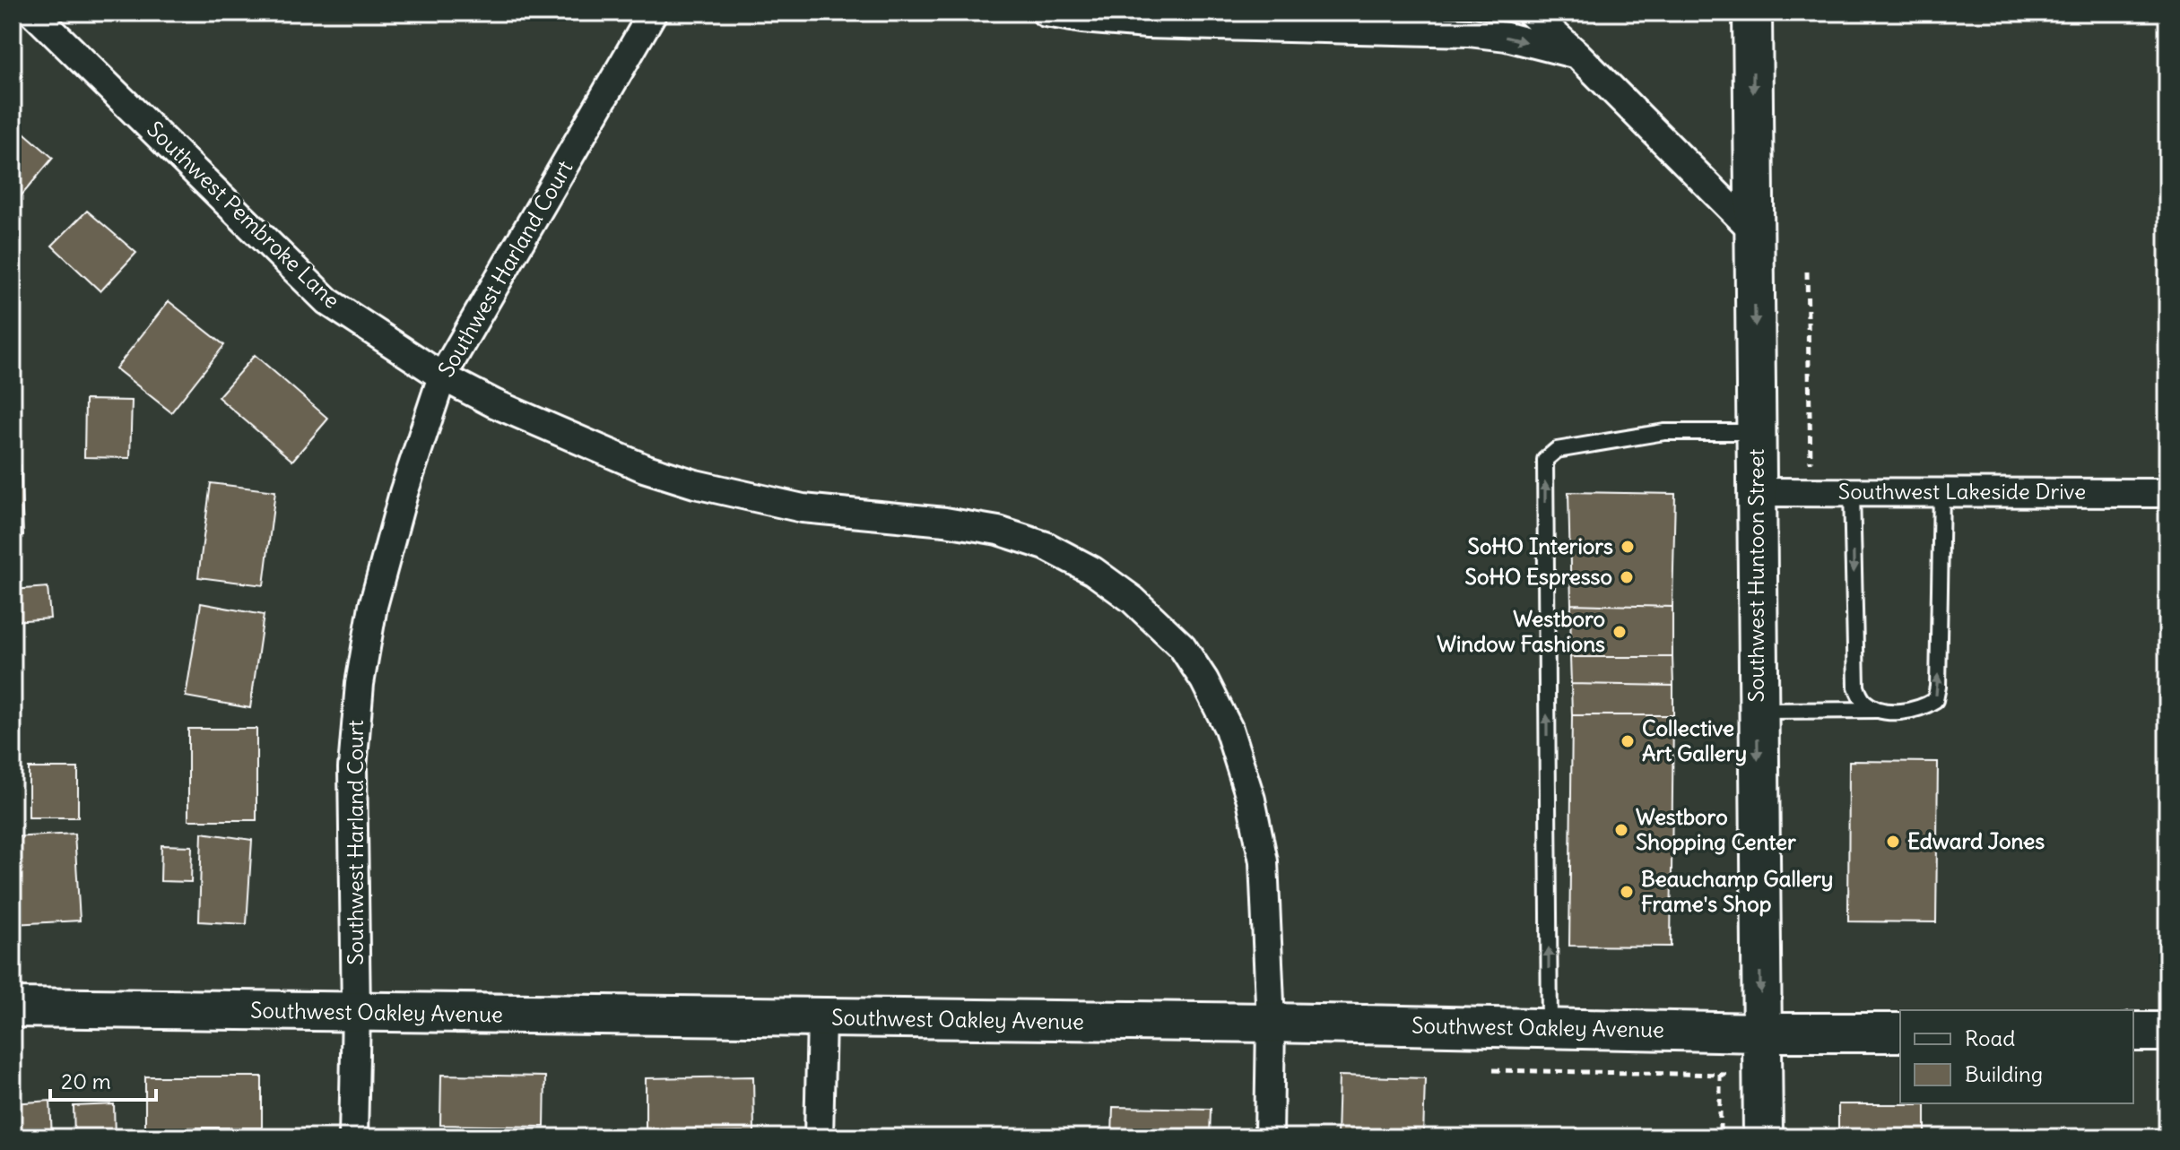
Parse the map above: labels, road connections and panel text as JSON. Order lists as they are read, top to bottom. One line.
{"streets":{"street":["Southwest Pembroke Lane","Southwest Harland Court","Southwest Lakeside Drive","Southwest Huntoon Street","Southwest Oakley Avenue"]},"crossings":[["Southwest Pembroke Lane","Southwest Harland Court"],["Southwest Pembroke Lane","Southwest Oakley Avenue"],["Southwest Harland Court","Southwest Oakley Avenue"],["Southwest Lakeside Drive","Southwest Huntoon Street"],["Southwest Huntoon Street","Southwest Oakley Avenue"]],"one_way":["Southwest Huntoon Street"],"places":["SoHO Interiors","SoHO Espresso","Westboro Window Fashions","Collective Art Gallery","Westboro Shopping Center","Edward Jones","Beauchamp Gallery Frame's Shop"],"legend":["Road","Building"],"scale_bar":"20 m"}
